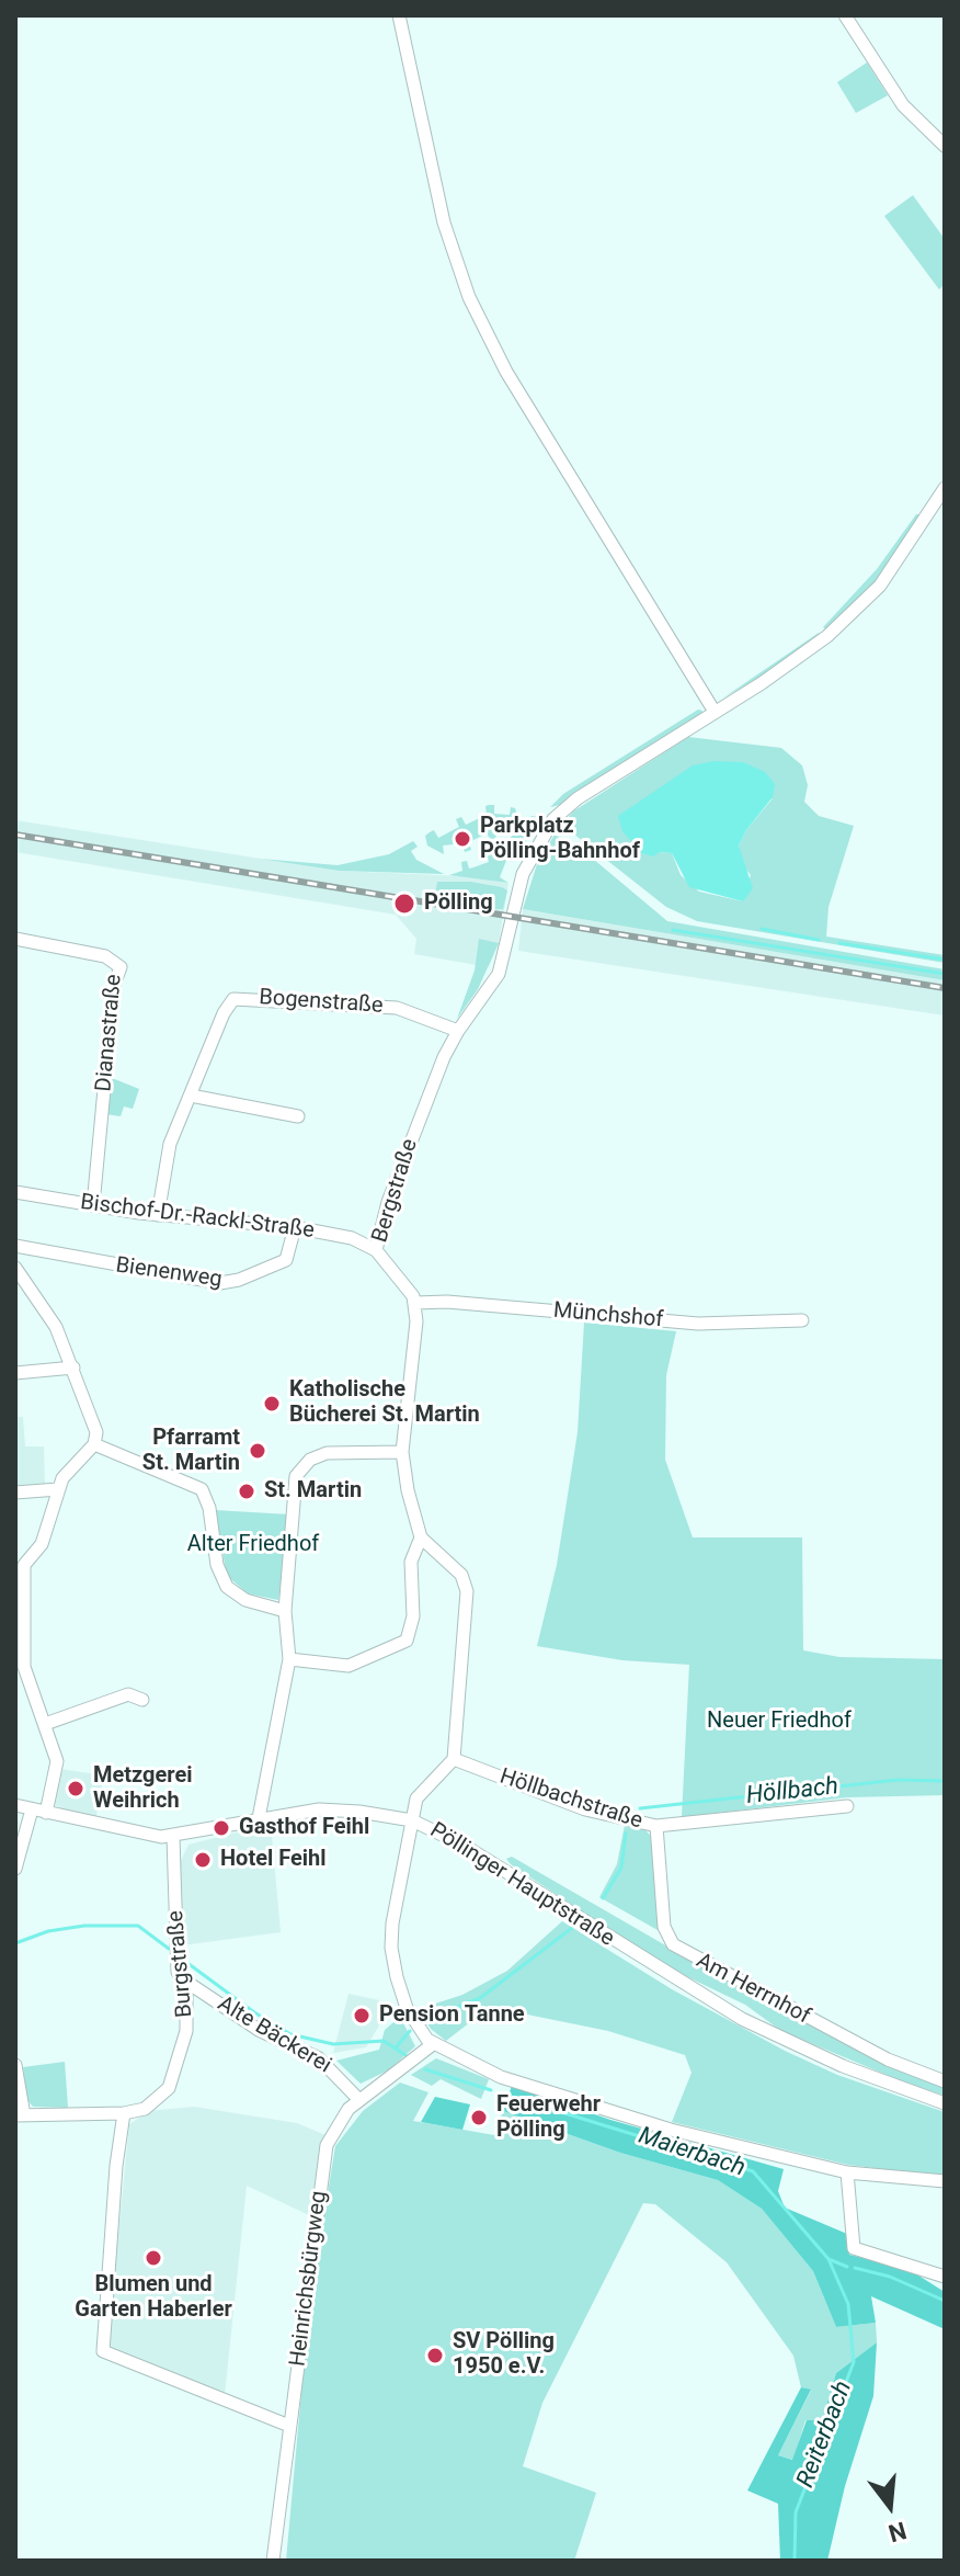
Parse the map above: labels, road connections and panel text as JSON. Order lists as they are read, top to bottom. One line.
{"streets":{"street":["Bogenstraße","Dianastraße","Bergstraße","Bischof-Dr.-Rackl-Straße","Bienenweg","Münchshof","Höllbachstraße","Pöllinger Hauptstraße","Burgstraße","Am Herrnhof","Alte Bäckerei","Heinrichsbürgweg"]},"crossings":[["Bogenstraße","Bergstraße"],["Bogenstraße","Bischof-Dr.-Rackl-Straße"],["Dianastraße","Bischof-Dr.-Rackl-Straße"],["Bergstraße","Bischof-Dr.-Rackl-Straße"],["Bergstraße","Münchshof"],["Bischof-Dr.-Rackl-Straße","Bienenweg"],["Höllbachstraße","Am Herrnhof"],["Pöllinger Hauptstraße","Burgstraße"],["Burgstraße","Alte Bäckerei"],["Alte Bäckerei","Heinrichsbürgweg"]],"water":["Höllbach","Maierbach","Reiterbach"],"parks":["Alter Friedhof","Neuer Friedhof"],"places":["Parkplatz Pölling-Bahnhof","Pölling","Katholische Bücherei St. Martin","Pfarramt St. Martin","St. Martin","Metzgerei Weihrich","Gasthof Feihl","Hotel Feihl","Pension Tanne","Feuerwehr Pölling","Blumen und Garten Haberler","SV Pölling 1950 e.V."],"north":"bottom"}
